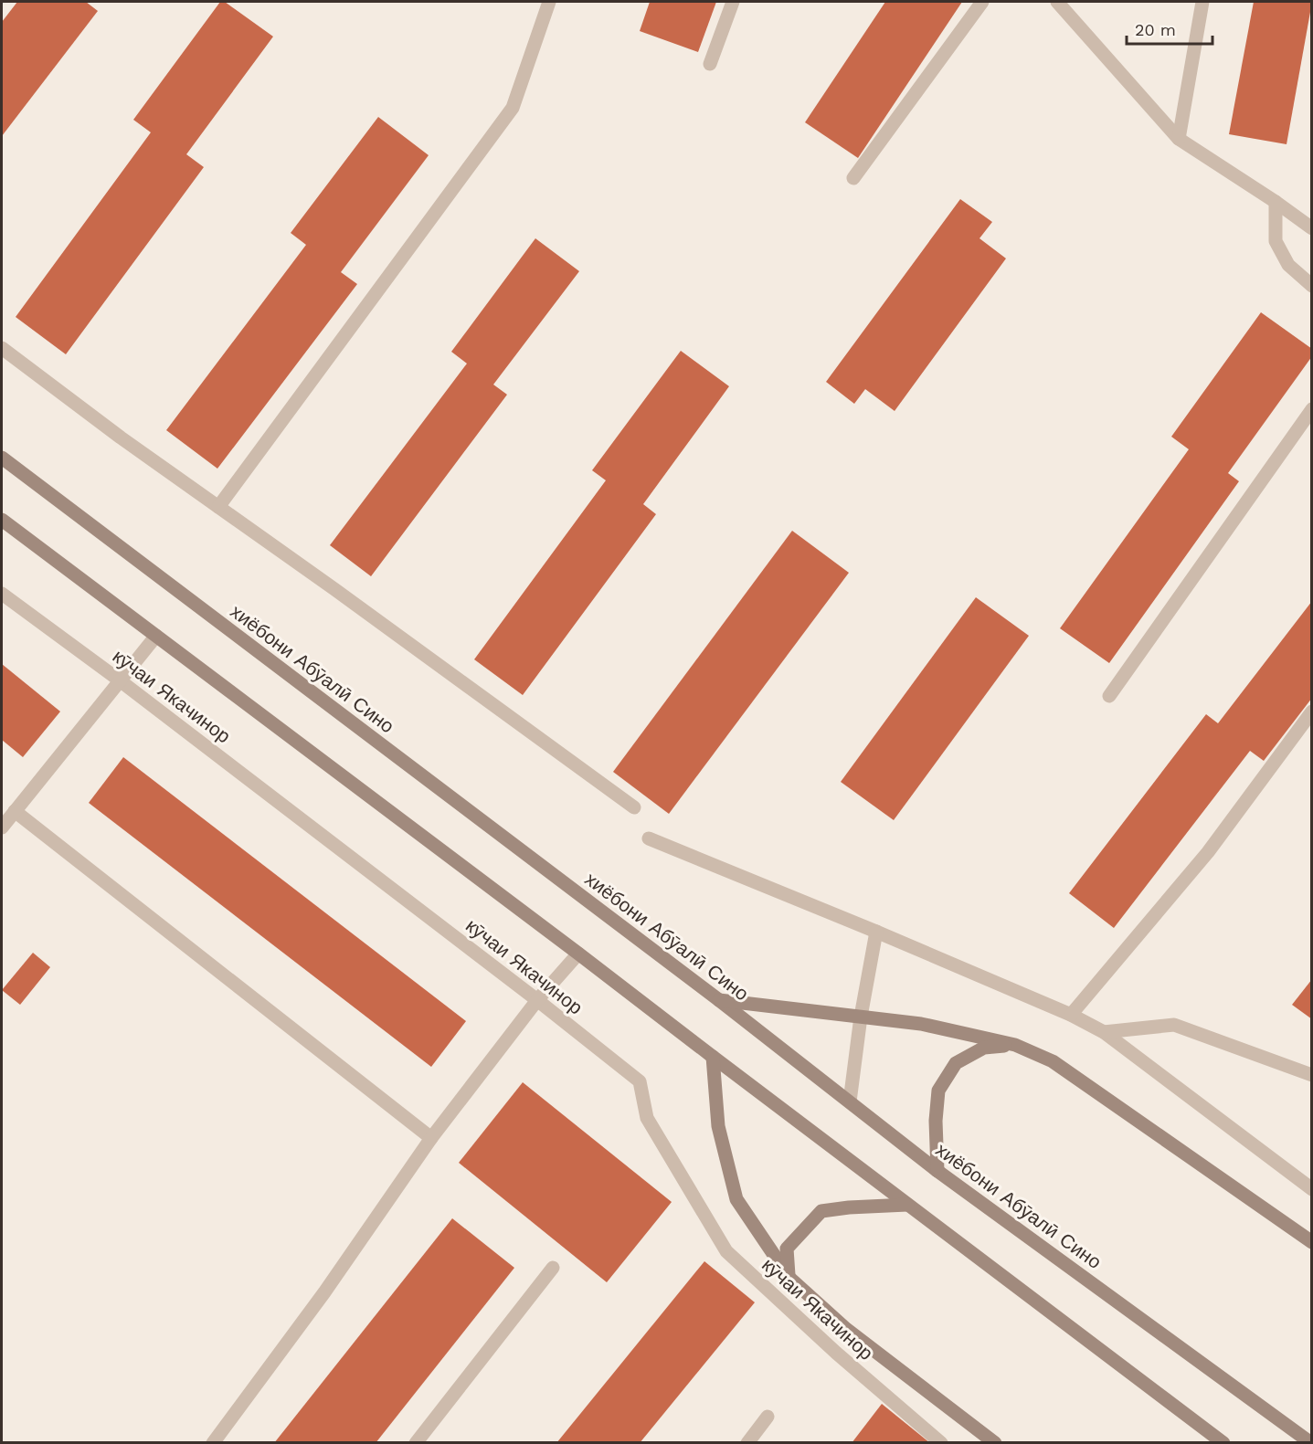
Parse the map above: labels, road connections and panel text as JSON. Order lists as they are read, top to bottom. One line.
{"streets":{"main road":["хиёбони Абӯалӣ Сино"],"street":["кӯчаи Якачинор"]},"scale_bar":"20 m"}
